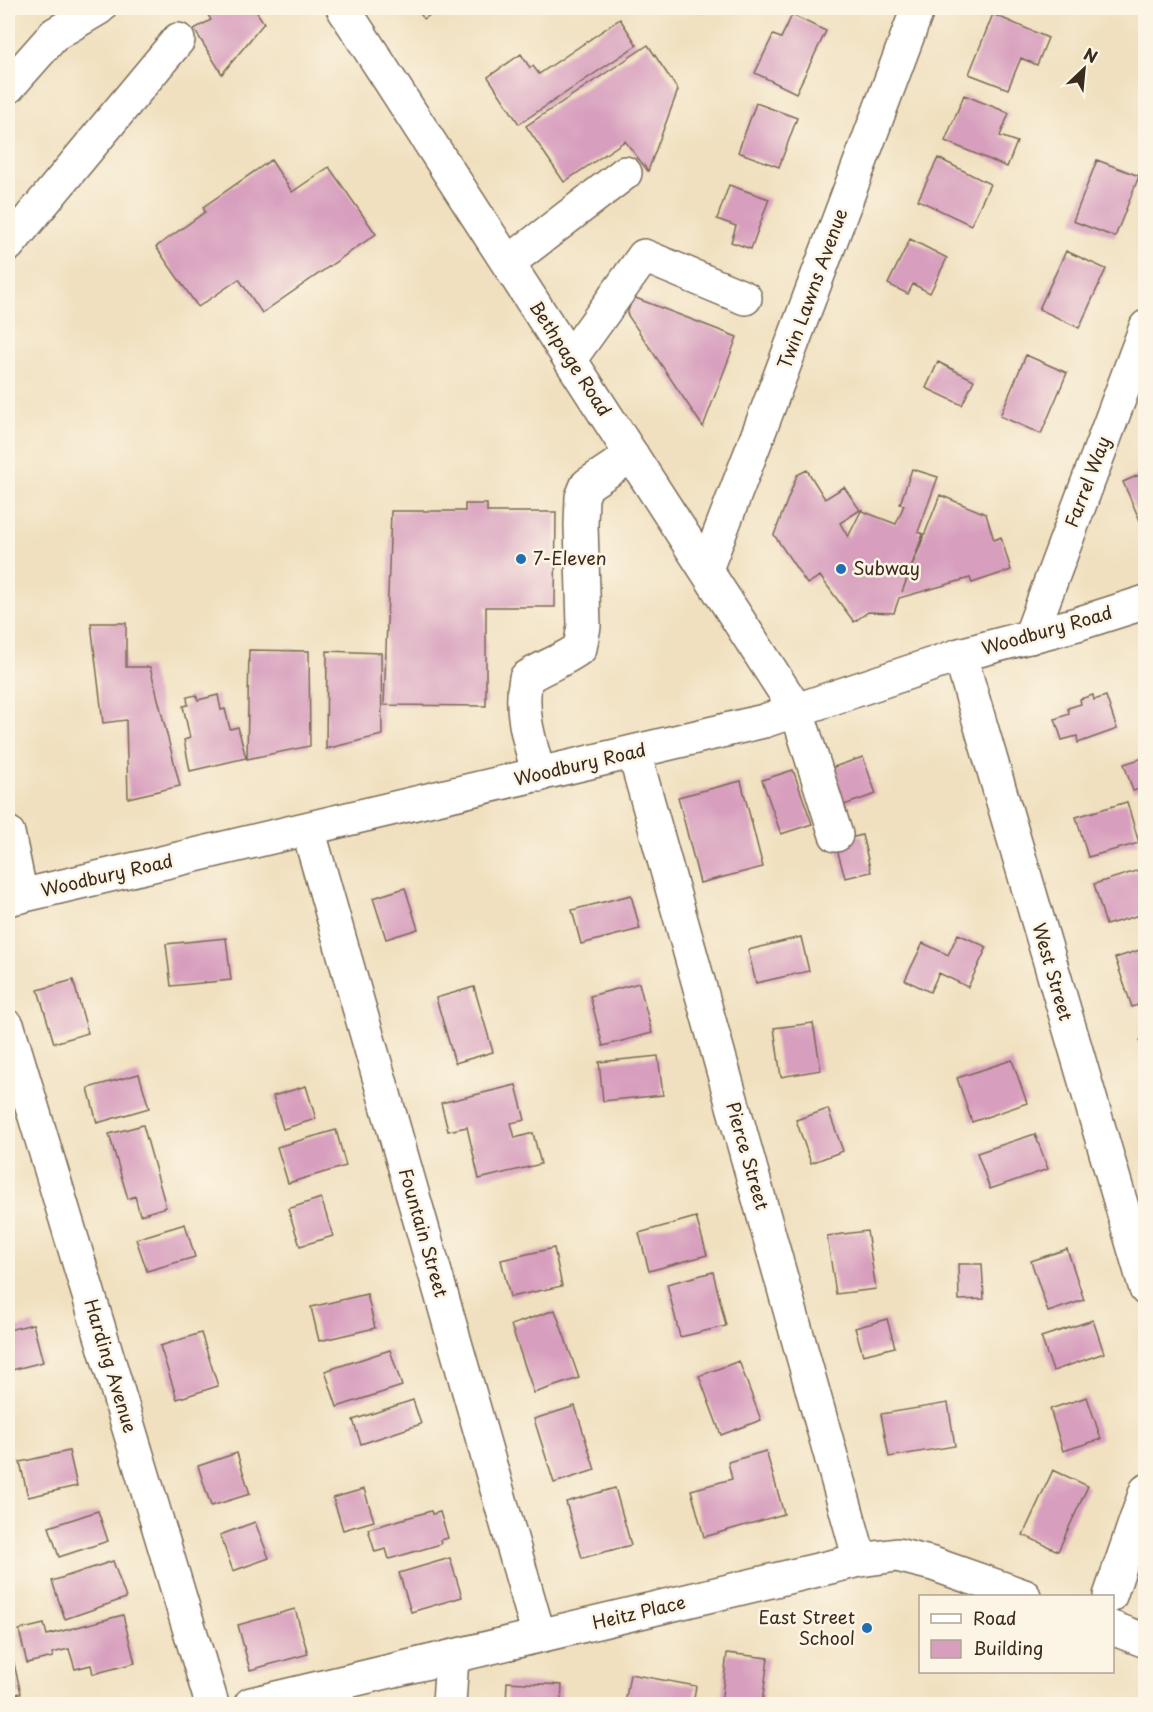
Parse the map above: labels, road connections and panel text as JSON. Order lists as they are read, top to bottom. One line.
{"streets":{"street":["Twin Lawns Avenue","Bethpage Road","Farrel Way","Woodbury Road","West Street","Pierce Street","Fountain Street","Harding Avenue","Heitz Place"]},"crossings":[["Twin Lawns Avenue","Bethpage Road"],["Bethpage Road","Woodbury Road"],["Farrel Way","Woodbury Road"],["Woodbury Road","West Street"],["Woodbury Road","Pierce Street"],["Woodbury Road","Fountain Street"],["Pierce Street","Heitz Place"],["Fountain Street","Heitz Place"]],"places":["7-Eleven","Subway","East Street School"],"legend":["Road","Building"],"north":"top right"}
